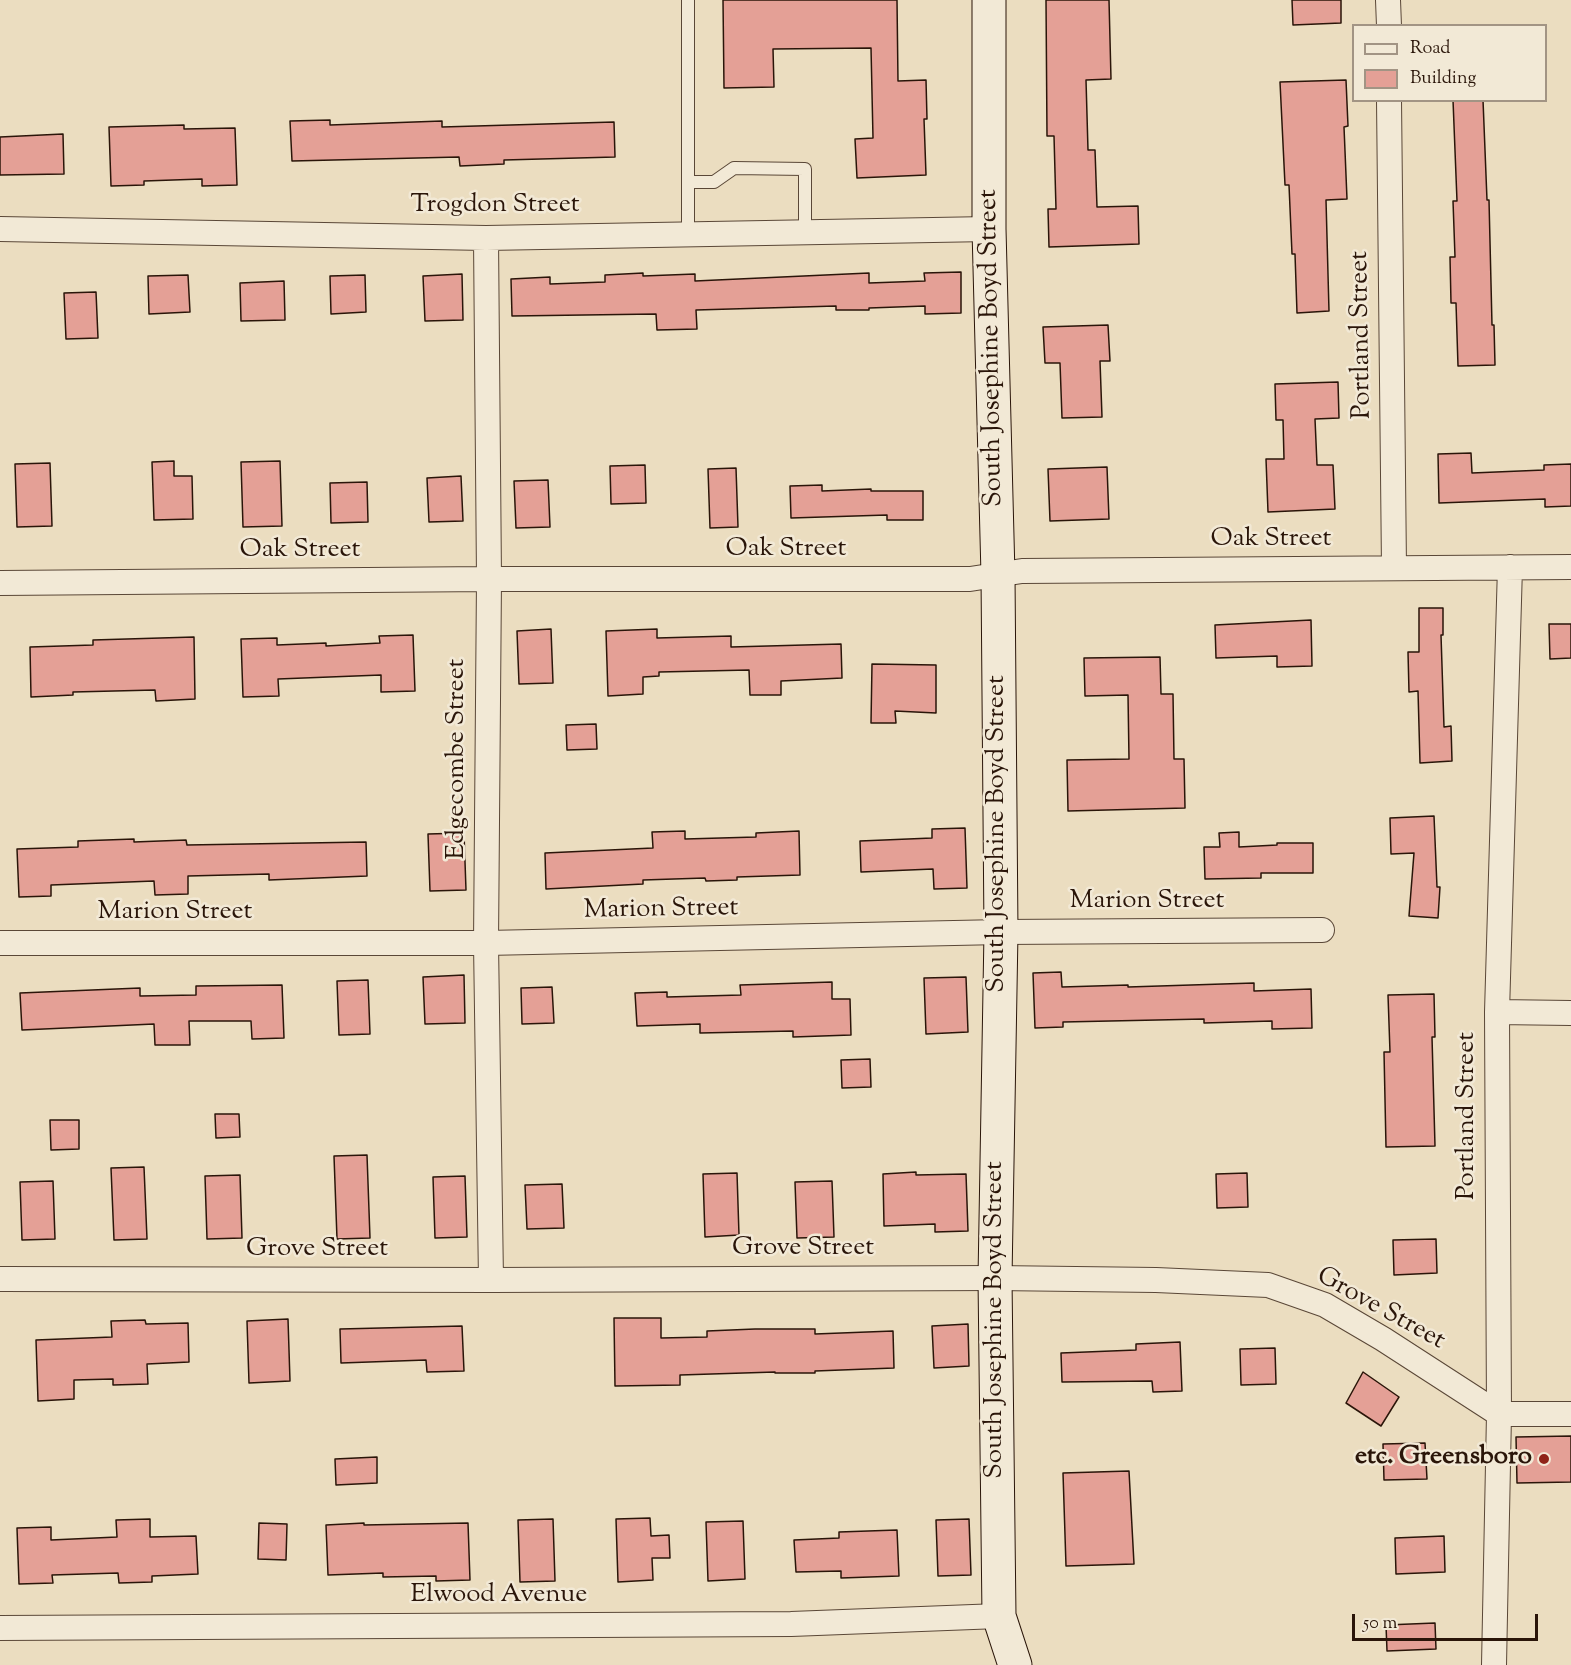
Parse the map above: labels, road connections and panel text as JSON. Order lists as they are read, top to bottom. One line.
{"streets":{"main road":["South Josephine Boyd Street"],"street":["Trogdon Street","Portland Street","Oak Street","Edgecombe Street","Marion Street","Grove Street","Elwood Avenue"]},"crossings":[["Trogdon Street","South Josephine Boyd Street"],["Trogdon Street","Edgecombe Street"],["Portland Street","Oak Street"],["Portland Street","Grove Street"],["South Josephine Boyd Street","Oak Street"],["South Josephine Boyd Street","Marion Street"],["South Josephine Boyd Street","Grove Street"],["South Josephine Boyd Street","Elwood Avenue"],["Oak Street","Edgecombe Street"],["Edgecombe Street","Marion Street"],["Edgecombe Street","Grove Street"]],"places":["etc. Greensboro"],"legend":["Road","Building"],"scale_bar":"50 m"}
